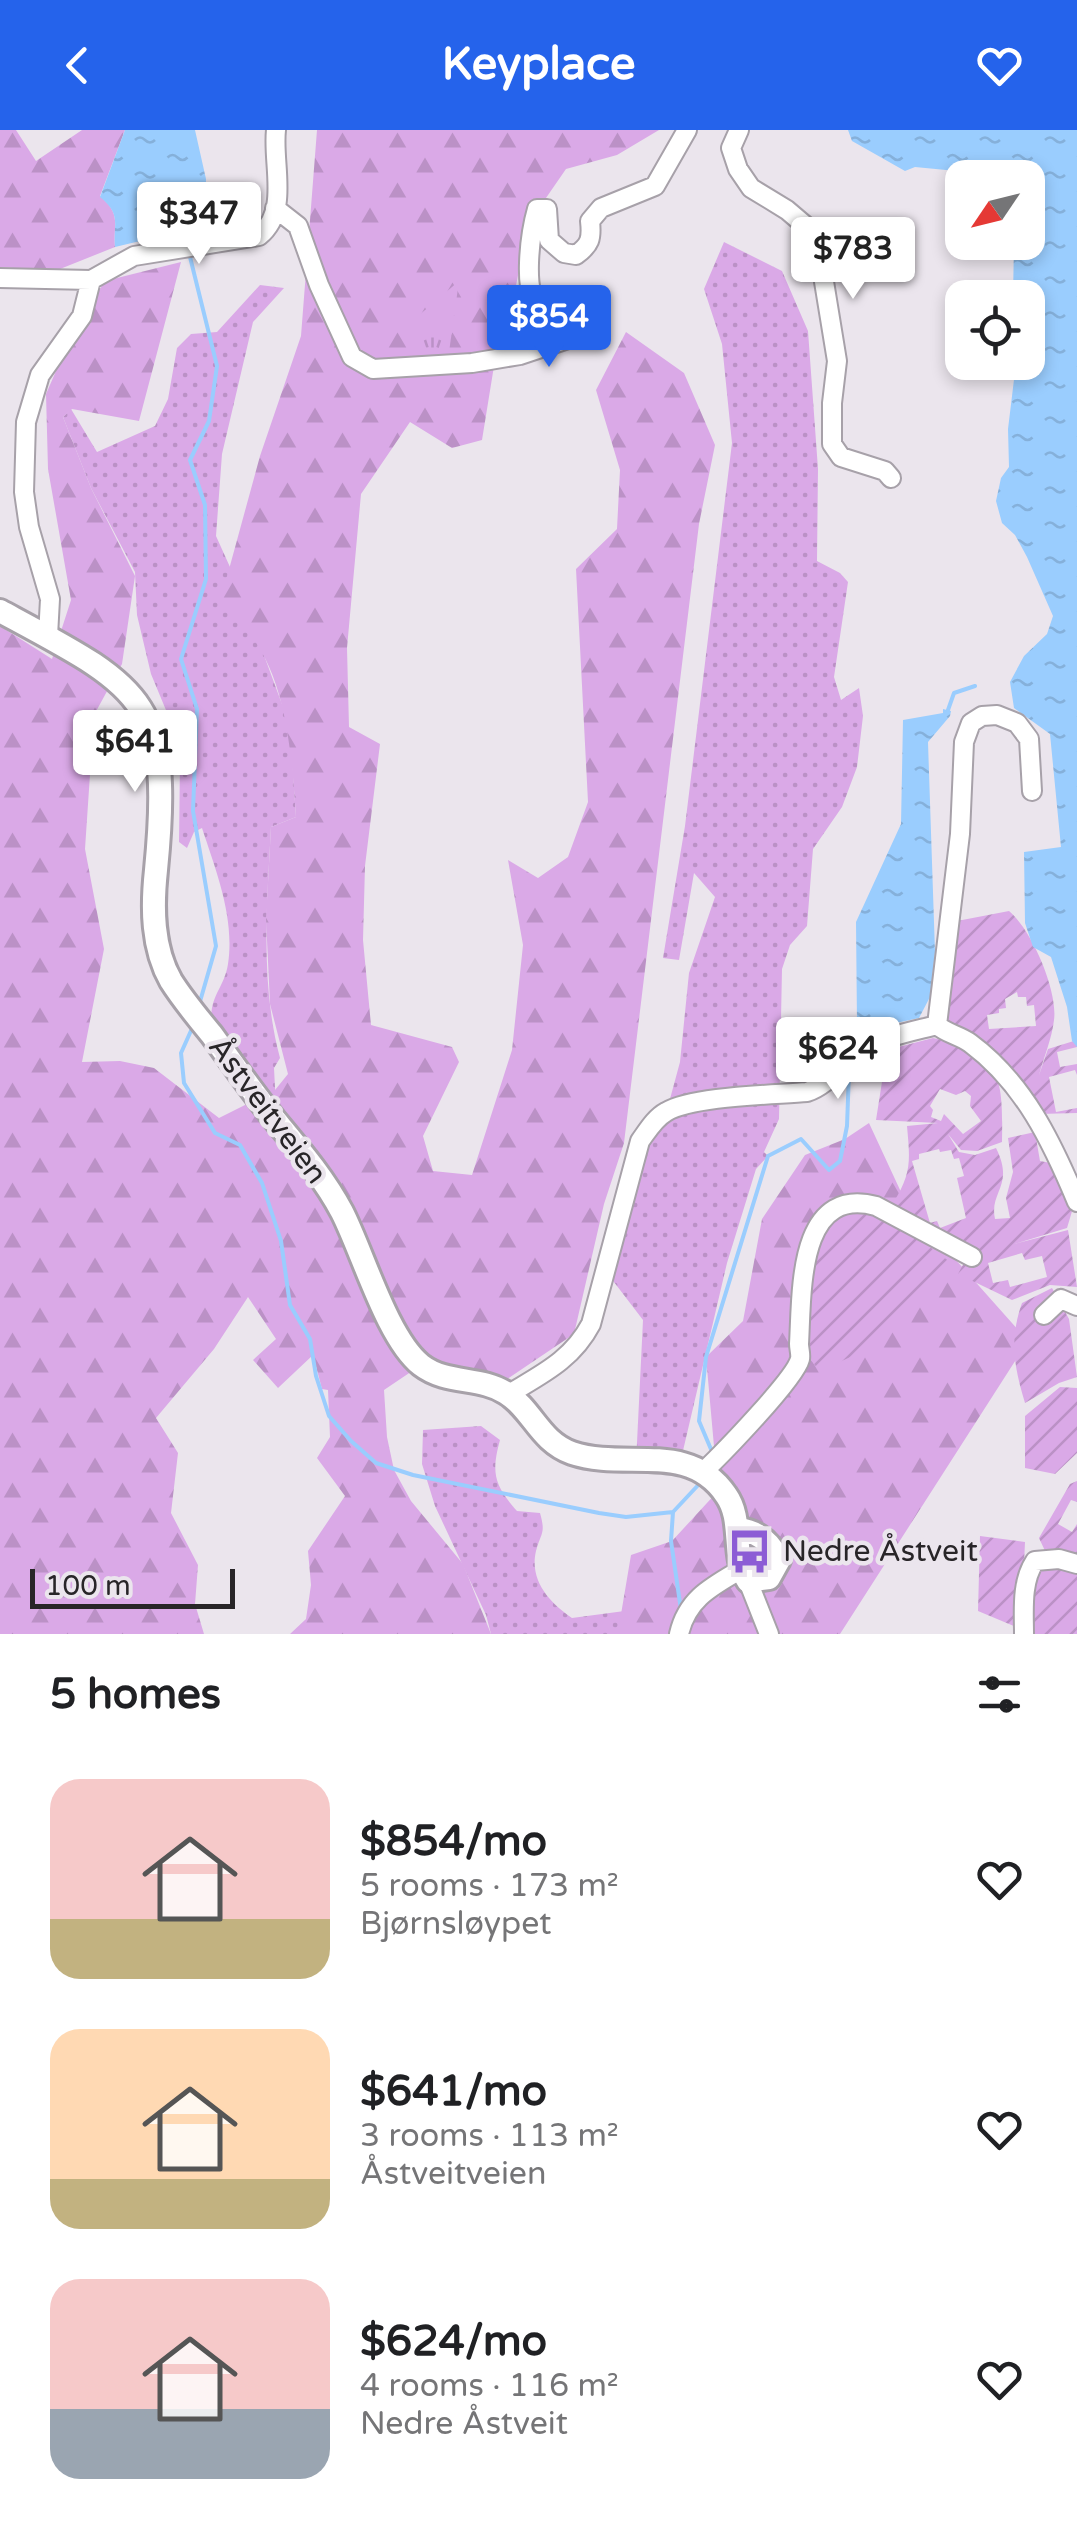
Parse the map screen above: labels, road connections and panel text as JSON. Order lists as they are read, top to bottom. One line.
{"streets":{"street":["Åstveitveien"]},"places":{"bus stop":["Nedre Åstveit"]},"scale_bar":"100 m","north":"bottom left","page":{"header":"Keyplace","price":["$347","$783","$854","$641","$624"],"scale":"100 m","heading":"5 homes","list":[{"name":"$854/mo","note":"5 rooms · 173 m² · Bjørnsløypet"},{"name":"$641/mo","note":"3 rooms · 113 m² · Åstveitveien"},{"name":"$624/mo","note":"4 rooms · 116 m² · Nedre Åstveit"}]}}
